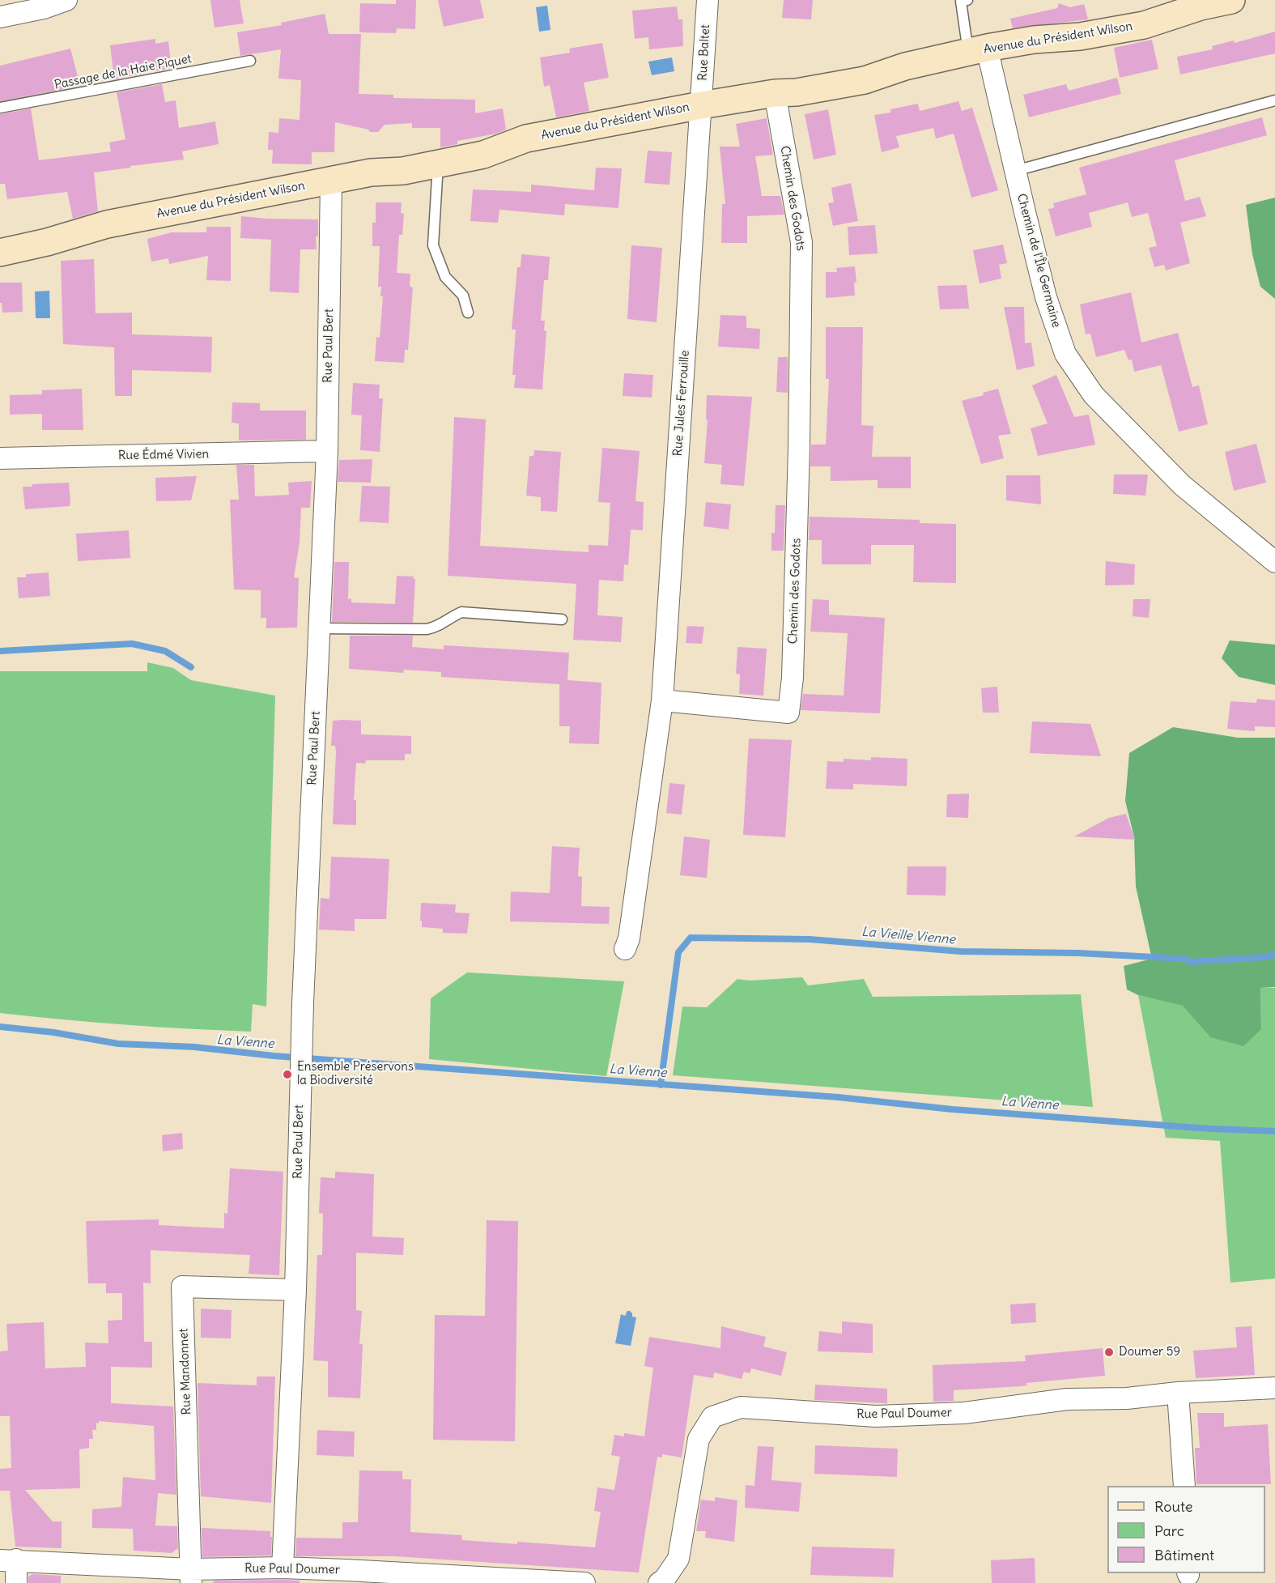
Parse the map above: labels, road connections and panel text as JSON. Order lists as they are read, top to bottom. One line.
{"streets":{"street":["Avenue du Président Wilson","Rue Baltet","Chemin des Godots","Chemin de l'Île Germaine","Rue Paul Bert","Rue Jules Ferrouille","Rue Édmé Vivien","Rue Mandonnet","Rue Paul Doumer"],"lane":["Passage de la Haie Piquet"]},"crossings":[["Avenue du Président Wilson","Rue Baltet"],["Avenue du Président Wilson","Chemin des Godots"],["Avenue du Président Wilson","Chemin de l'Île Germaine"],["Avenue du Président Wilson","Rue Paul Bert"],["Avenue du Président Wilson","Rue Jules Ferrouille"],["Rue Baltet","Rue Jules Ferrouille"],["Chemin des Godots","Rue Jules Ferrouille"],["Rue Paul Bert","Rue Édmé Vivien"],["Rue Paul Bert","Rue Mandonnet"],["Rue Paul Bert","Rue Paul Doumer"],["Rue Mandonnet","Rue Paul Doumer"]],"water":["La Vieille Vienne","La Vienne"],"places":["Ensemble Préservons la Biodiversité","Doumer 59"],"legend":["Route","Parc","Bâtiment"]}
